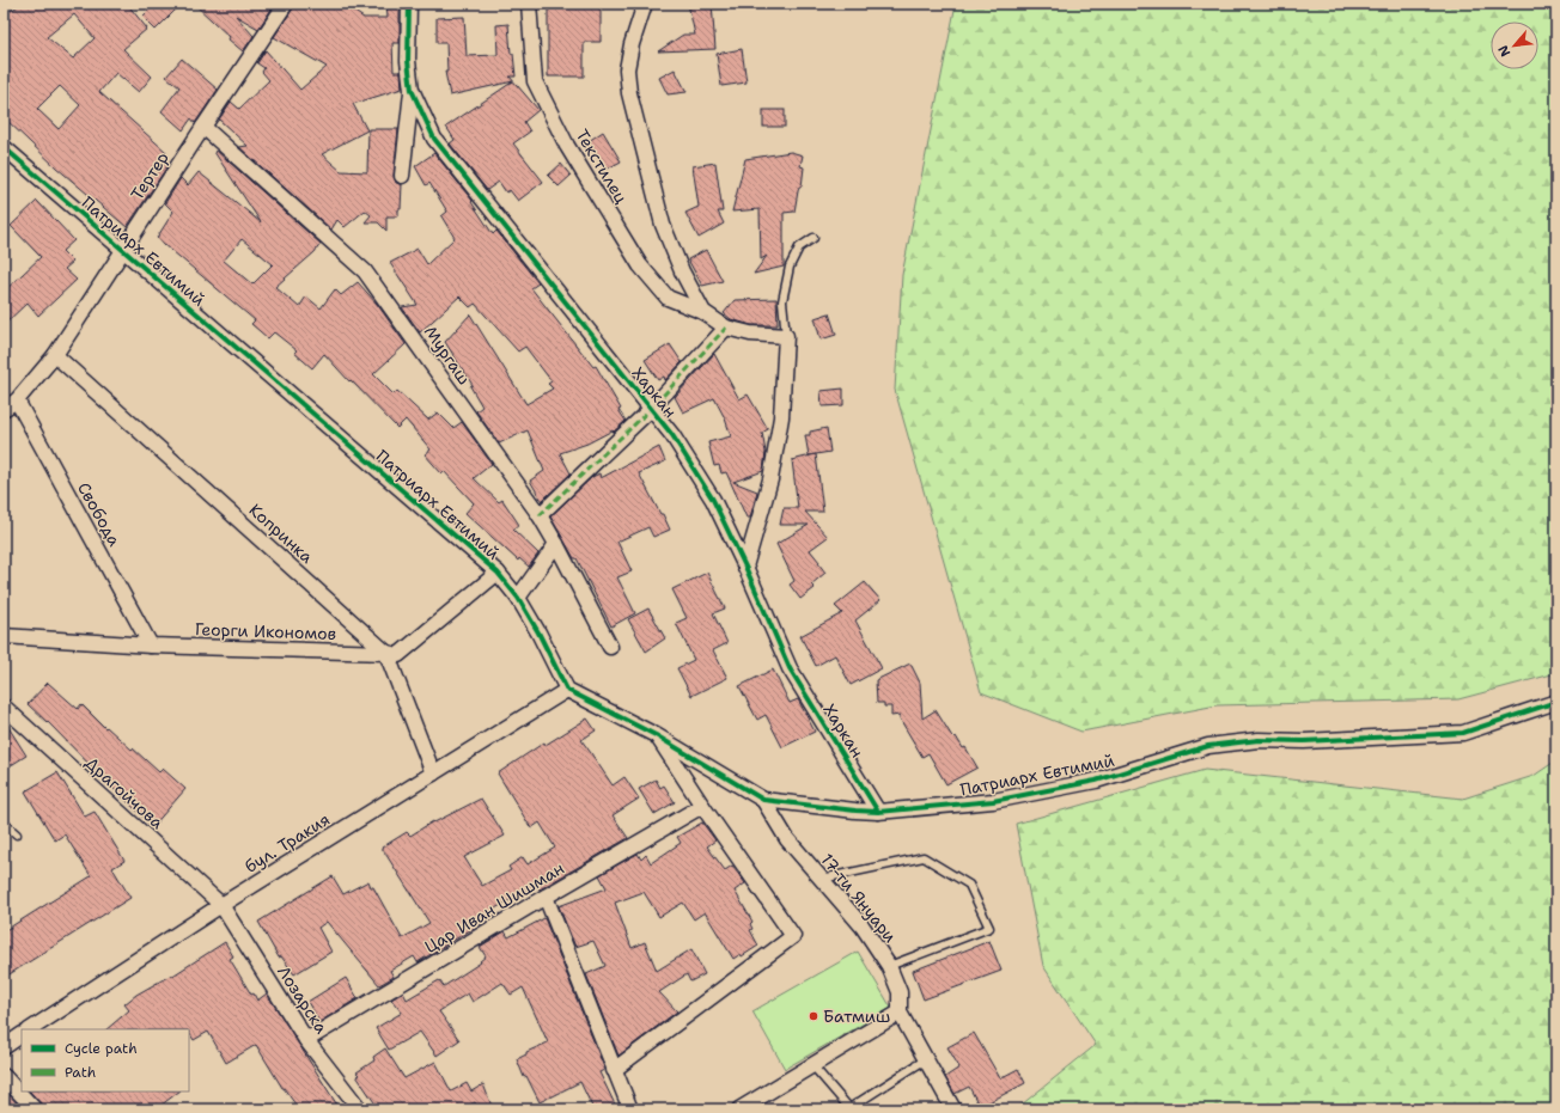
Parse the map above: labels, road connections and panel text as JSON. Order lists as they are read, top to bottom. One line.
{"streets":{"street":["Текстилец","Тертер","Патриарх Евтимий","Мургаш","Харкан","Свобода","Копринка","Георги Икономов","Драгойчова","бул. Тракия","17-ти Януари","Цар Иван Шишман","Лозарска"]},"crossings":[["Тертер","Патриарх Евтимий"],["Тертер","Мургаш"],["Тертер","Свобода"],["Тертер","Копринка"],["Патриарх Евтимий","Харкан"],["Патриарх Евтимий","Георги Икономов"],["Патриарх Евтимий","бул. Тракия"],["Патриарх Евтимий","17-ти Януари"],["Свобода","Георги Икономов"],["Копринка","Георги Икономов"],["Копринка","бул. Тракия"],["Драгойчова","бул. Тракия"],["Драгойчова","Лозарска"],["бул. Тракия","Лозарска"],["Цар Иван Шишман","Лозарска"]],"places":["Батмиш"],"legend":["Cycle path","Path"],"north":"bottom left"}
